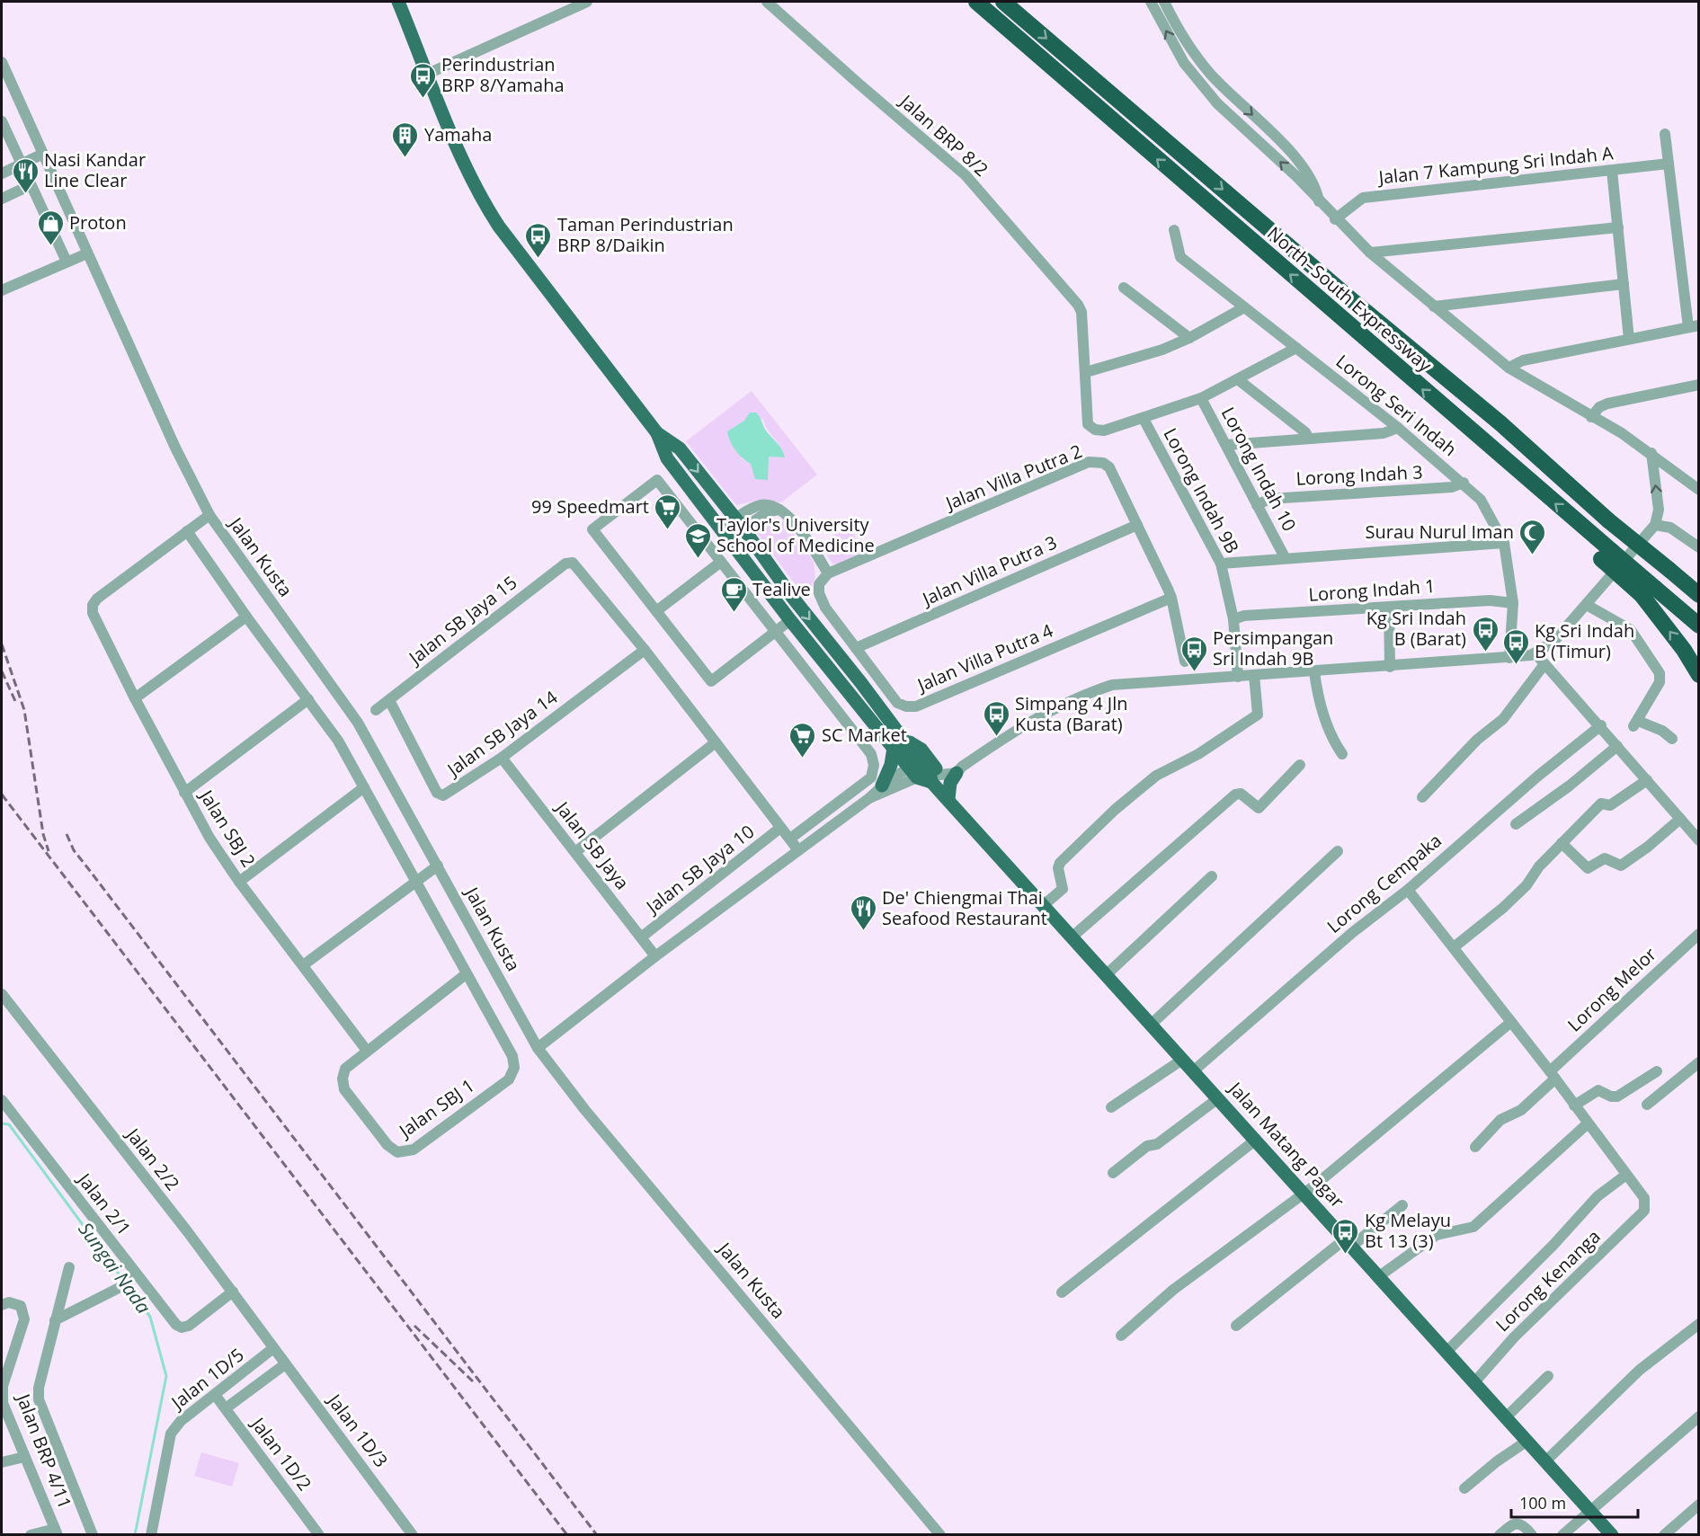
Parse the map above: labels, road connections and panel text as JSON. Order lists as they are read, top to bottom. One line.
{"streets":{"highway":["North–South Expressway"],"main road":["Jalan Matang Pagar"],"street":["Jalan BRP 8/2","Jalan 7 Kampung Sri Indah A","Lorong Seri Indah","Lorong Indah 10","Lorong Indah 3","Jalan Villa Putra 2","Lorong Indah 9B","Jalan Kusta","Jalan Villa Putra 3","Lorong Indah 1","Jalan SB Jaya 15","Jalan Villa Putra 4","Jalan SB Jaya 14","Jalan SBJ 2","Jalan SB Jaya","Jalan SB Jaya 10","Lorong Cempaka","Lorong Melor","Jalan SBJ 1","Jalan 2/2","Jalan 2/1","Lorong Kenanga","Jalan 1D/5","Jalan 1D/3","Jalan BRP 4/11","Jalan 1D/2"]},"crossings":[["Lorong Seri Indah","Lorong Indah 3"],["Lorong Seri Indah","Lorong Indah 1"],["Lorong Indah 10","Lorong Indah 3"],["Jalan Villa Putra 2","Jalan Villa Putra 3"],["Jalan Villa Putra 2","Jalan Villa Putra 4"],["Lorong Indah 9B","Lorong Indah 1"],["Jalan Villa Putra 3","Jalan Villa Putra 4"],["Jalan SB Jaya 15","Jalan SB Jaya 14"],["Jalan SB Jaya 14","Jalan SB Jaya"],["Jalan SBJ 2","Jalan SBJ 1"],["Jalan SB Jaya","Jalan SB Jaya 10"],["Lorong Cempaka","Jalan Matang Pagar"],["Jalan Matang Pagar","Lorong Kenanga"],["Jalan 2/2","Jalan 2/1"],["Jalan 2/2","Jalan 1D/5"],["Jalan 2/2","Jalan 1D/3"],["Jalan 1D/5","Jalan 1D/3"],["Jalan 1D/5","Jalan 1D/2"]],"water":["Sungai Nada"],"places":{"bus stop":["Perindustrian BRP 8/Yamaha","Taman Perindustrian BRP 8/Daikin","Kg Sri Indah B (Barat)","Kg Sri Indah B (Timur)","Persimpangan Sri Indah 9B","Simpang 4 Jln Kusta (Barat)","Kg Melayu Bt 13 (3)"],"building":["Yamaha"],"restaurant":["Nasi Kandar Line Clear","De' Chiengmai Thai Seafood Restaurant"],"shop":["Proton"],"supermarket":["99 Speedmart","SC Market"],"mosque":["Surau Nurul Iman"],"school or university":["Taylor's University School of Medicine"],"cafe":["Tealive"]},"scale_bar":"100 m"}
